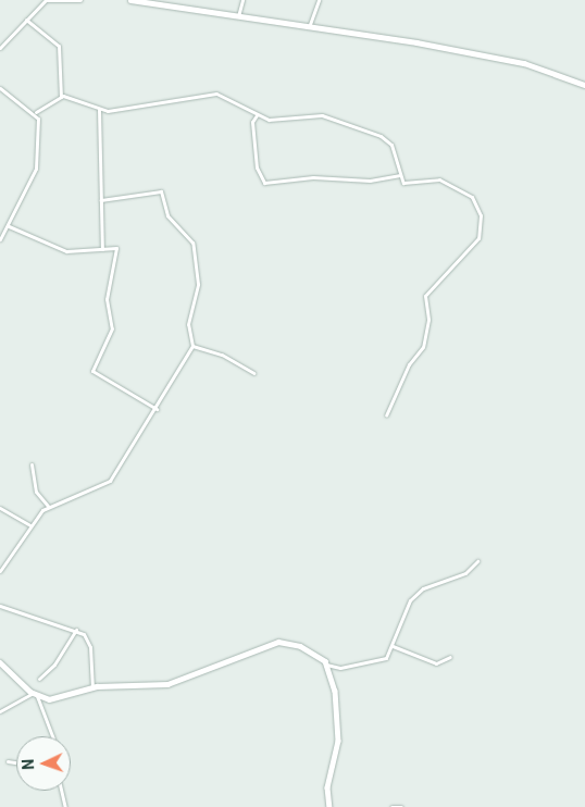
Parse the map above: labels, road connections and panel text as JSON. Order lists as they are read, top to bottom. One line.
{"north":"left"}
